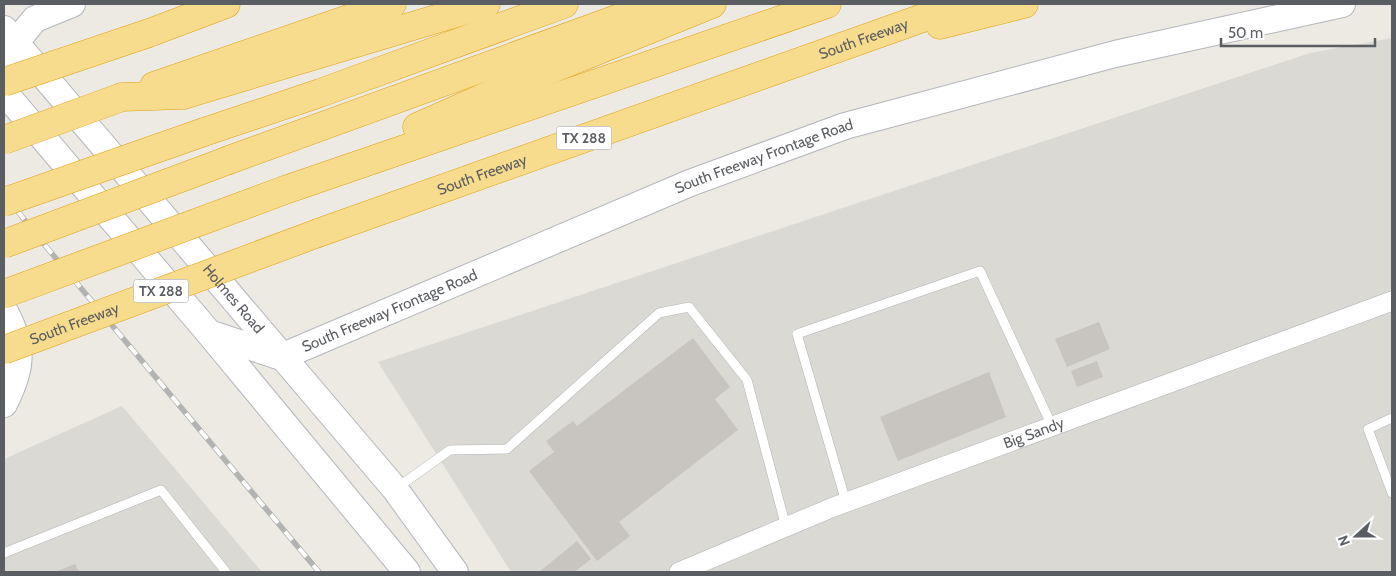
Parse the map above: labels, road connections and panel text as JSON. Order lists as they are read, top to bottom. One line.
{"streets":{"highway":["South Freeway","TX 288"],"main road":["South Freeway Frontage Road","Holmes Road"],"street":["Big Sandy"]},"crossings":[["South Freeway Frontage Road","Holmes Road"]],"scale_bar":"50 m","north":"left"}
